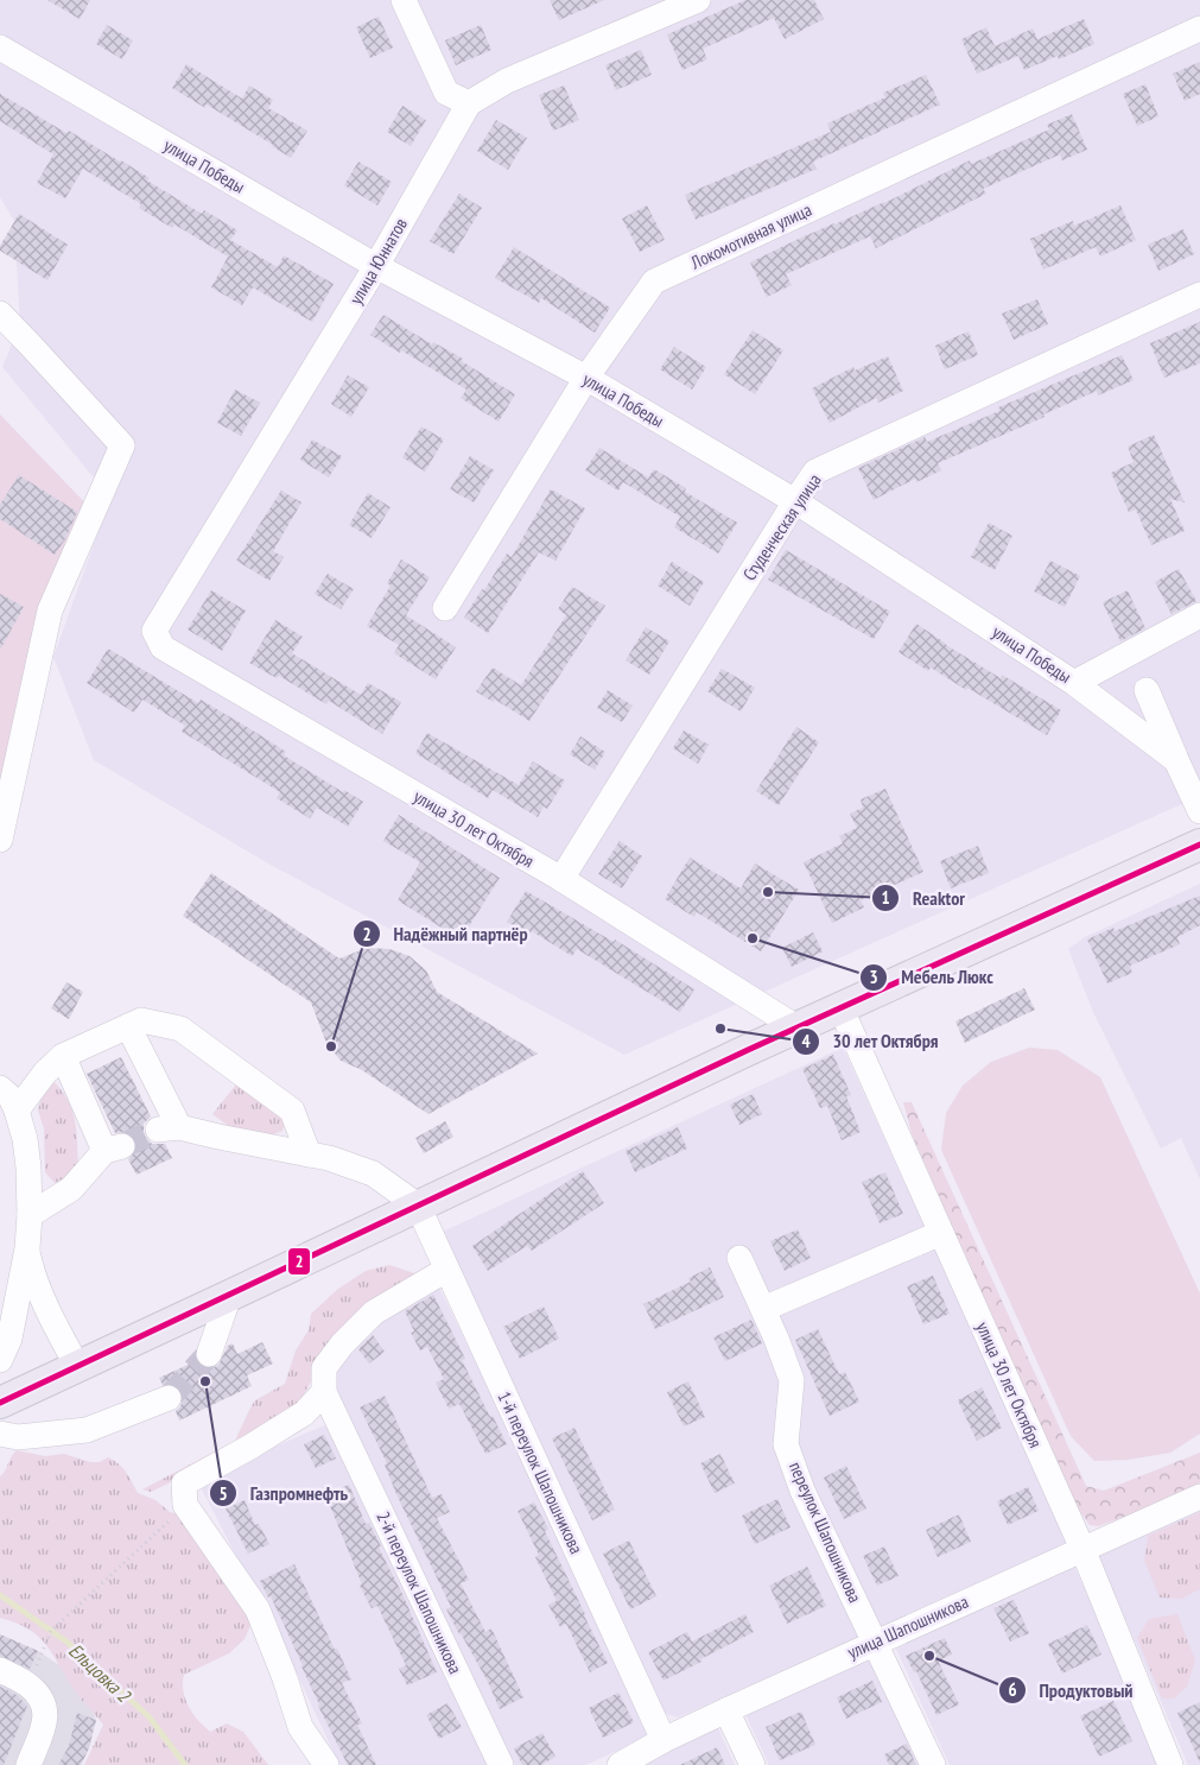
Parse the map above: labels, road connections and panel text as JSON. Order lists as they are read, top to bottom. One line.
{"streets":{"street":["улица Победы","Локомотивная улица","улица Юннатов","Студенческая улица","улица 30 лет Октября","1-й переулок Шапошникова","переулок Шапошникова","2-й переулок Шапошникова","улица Шапошникова"]},"crossings":[["улица Победы","Локомотивная улица"],["улица Победы","улица Юннатов"],["улица Победы","Студенческая улица"],["улица Юннатов","улица 30 лет Октября"],["Студенческая улица","улица 30 лет Октября"],["улица 30 лет Октября","улица Шапошникова"],["1-й переулок Шапошникова","улица Шапошникова"],["переулок Шапошникова","улица Шапошникова"]],"water":["Ельцовка 2"],"places":["Reaktor","Мебель Люкс","30 лет Октября","Надёжный партнёр","Газпромнефть","Продуктовый"],"lines":["transit line 2"]}
